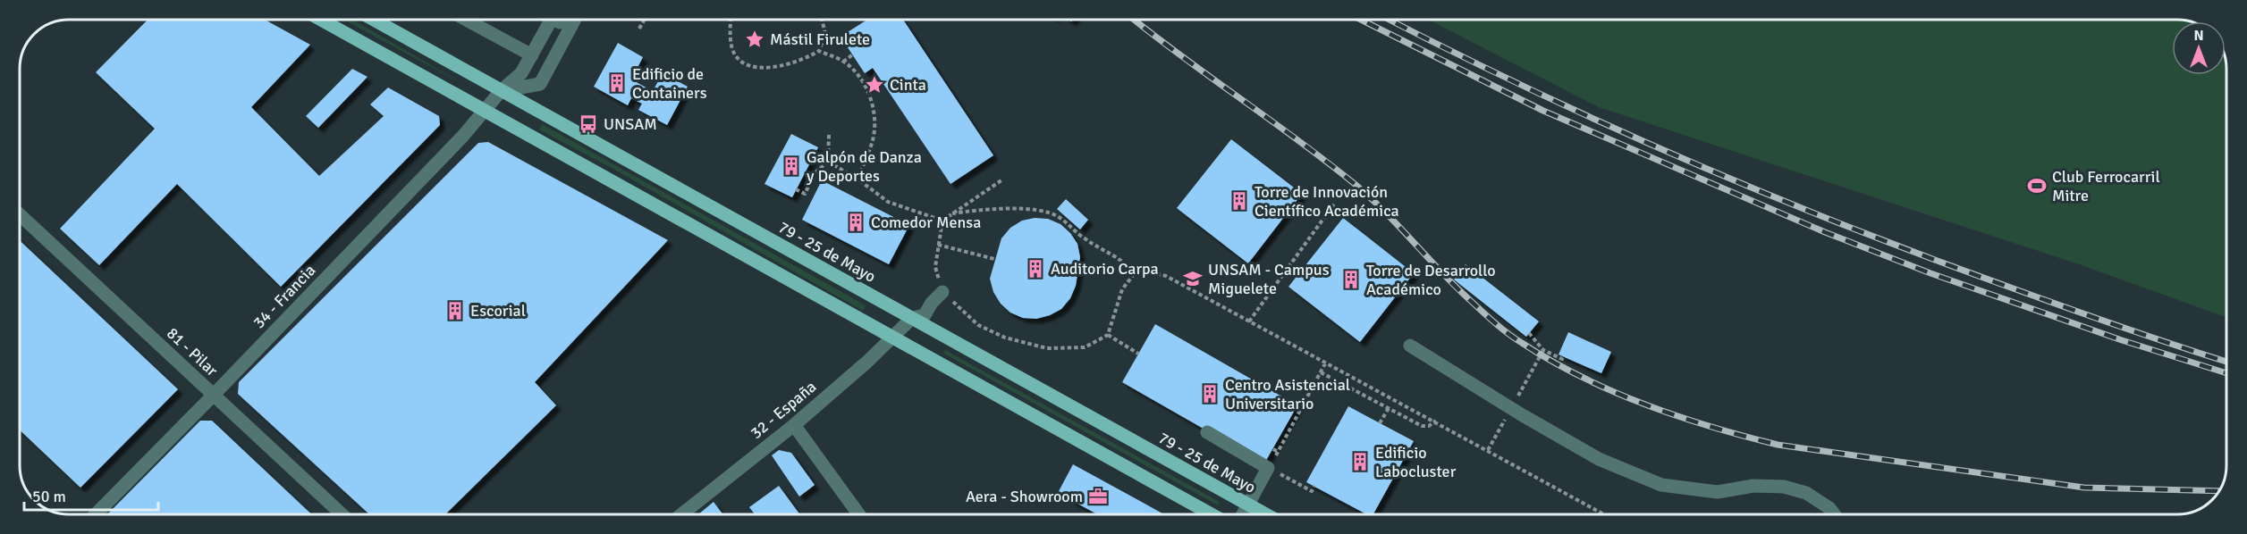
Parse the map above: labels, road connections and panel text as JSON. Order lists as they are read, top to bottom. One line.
{"streets":{"main road":["79 - 25 de Mayo"],"street":["34 - Francia","81 - Pilar","32 - España"]},"crossings":[["79 - 25 de Mayo","34 - Francia"],["79 - 25 de Mayo","32 - España"],["34 - Francia","81 - Pilar"]],"places":{"place":["Mástil Firulete","Cinta"],"building":["Edificio de Containers","Galpón de Danza y Deportes","Torre de Innovación Científico Académica","Comedor Mensa","Auditorio Carpa","Torre de Desarrollo Académico","Escorial","Centro Asistencial Universitario","Edificio Labocluster"],"bus stop":["UNSAM"],"sports":["Club Ferrocarril Mitre"],"school or university":["UNSAM - Campus Miguelete"],"office":["Aera - Showroom"]},"scale_bar":"50 m","north":"top"}
